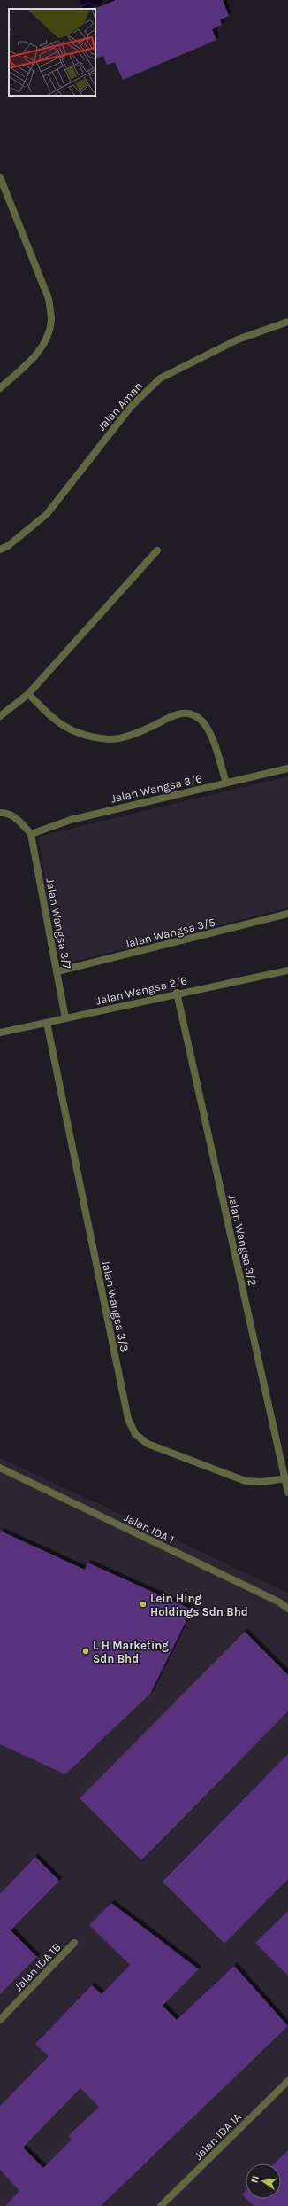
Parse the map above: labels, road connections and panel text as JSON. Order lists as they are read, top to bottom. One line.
{"streets":{"street":["Jalan Aman","Jalan Wangsa 3/6","Jalan Wangsa 3/7","Jalan Wangsa 3/5","Jalan Wangsa 2/6","Jalan Wangsa 3/2","Jalan Wangsa 3/3","Jalan IDA 1","Jalan IDA 1B","Jalan IDA 1A"]},"crossings":[["Jalan Wangsa 3/6","Jalan Wangsa 3/7"],["Jalan Wangsa 3/7","Jalan Wangsa 3/5"],["Jalan Wangsa 3/7","Jalan Wangsa 2/6"],["Jalan Wangsa 2/6","Jalan Wangsa 3/2"],["Jalan Wangsa 2/6","Jalan Wangsa 3/3"],["Jalan Wangsa 3/2","Jalan Wangsa 3/3"]],"places":["Lein Hing Holdings Sdn Bhd","L H Marketing Sdn Bhd"],"north":"left"}
